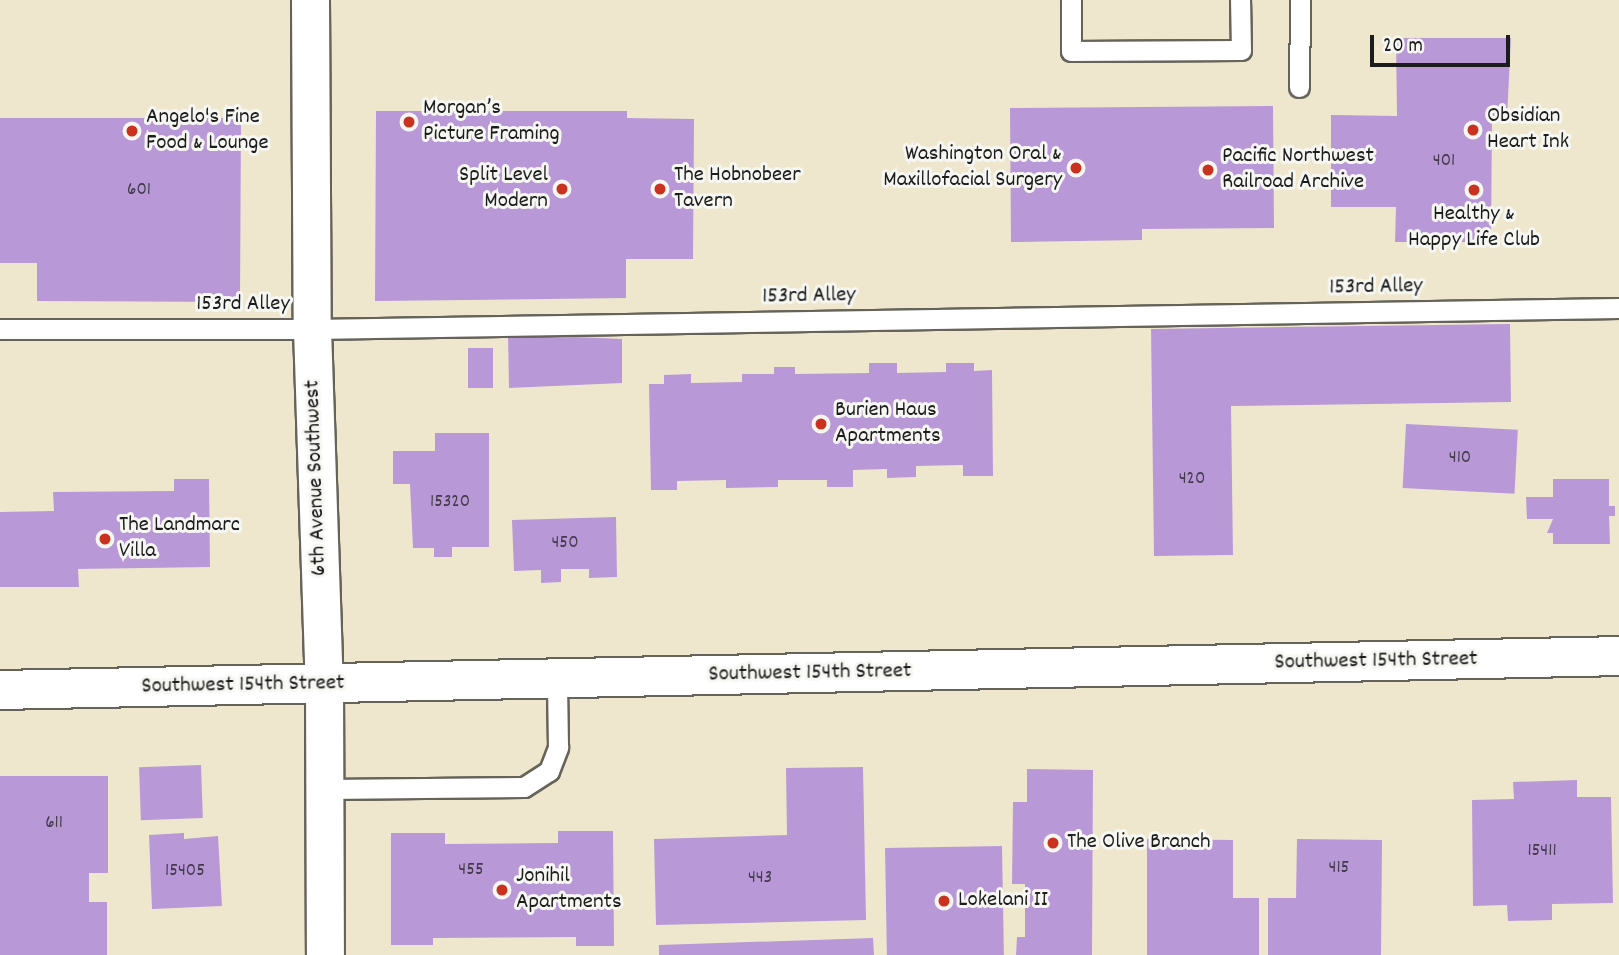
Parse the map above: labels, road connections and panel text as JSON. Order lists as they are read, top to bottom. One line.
{"streets":{"street":["6th Avenue Southwest","Southwest 154th Street"],"lane":["153rd Alley"]},"crossings":[["153rd Alley","6th Avenue Southwest"],["6th Avenue Southwest","Southwest 154th Street"]],"places":["Morgan’s Picture Framing","Obsidian Heart Ink","Angelo's Fine Food & Lounge","Washington Oral & Maxillofacial Surgery","Pacific Northwest Railroad Archive","Split Level Modern","The Hobnobeer Tavern","Healthy & Happy Life Club","Burien Haus Apartments","The Landmarc Villa","The Olive Branch","Jonihil Apartments","Lokelani II"],"house_numbers":["401","601","410","420","15320","450","611","15411","415","455","15405","443"],"scale_bar":"20 m"}
